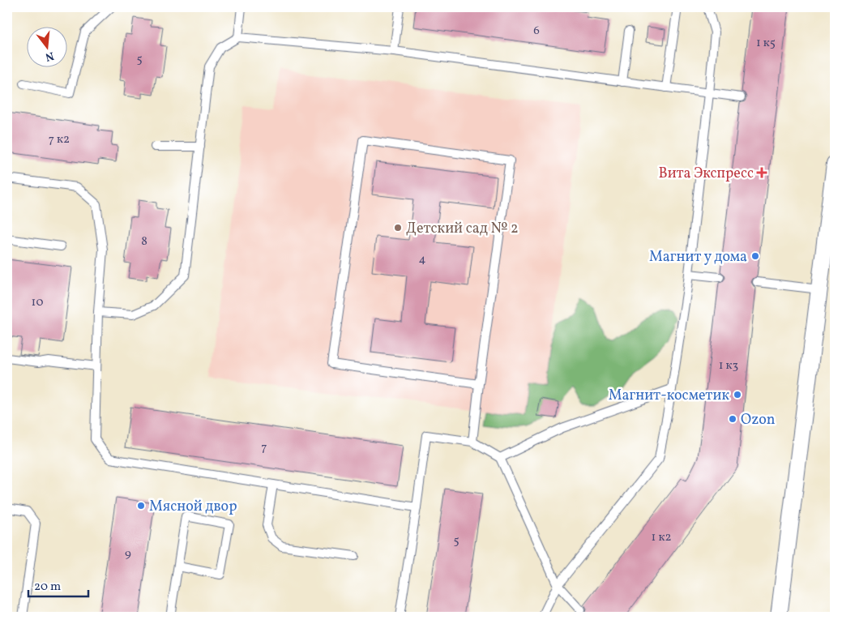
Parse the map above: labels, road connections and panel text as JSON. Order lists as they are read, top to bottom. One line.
{"places":{"health":["Вита Экспресс"],"other":["Детский сад № 2","Магнит у дома","Магнит-косметик","Ozon","Мясной двор"]},"house_numbers":["6","1 к5","5","7 к2","8","4","10","1 к3","7","1 к2","5","9"],"scale_bar":"20 m","north":"bottom"}
